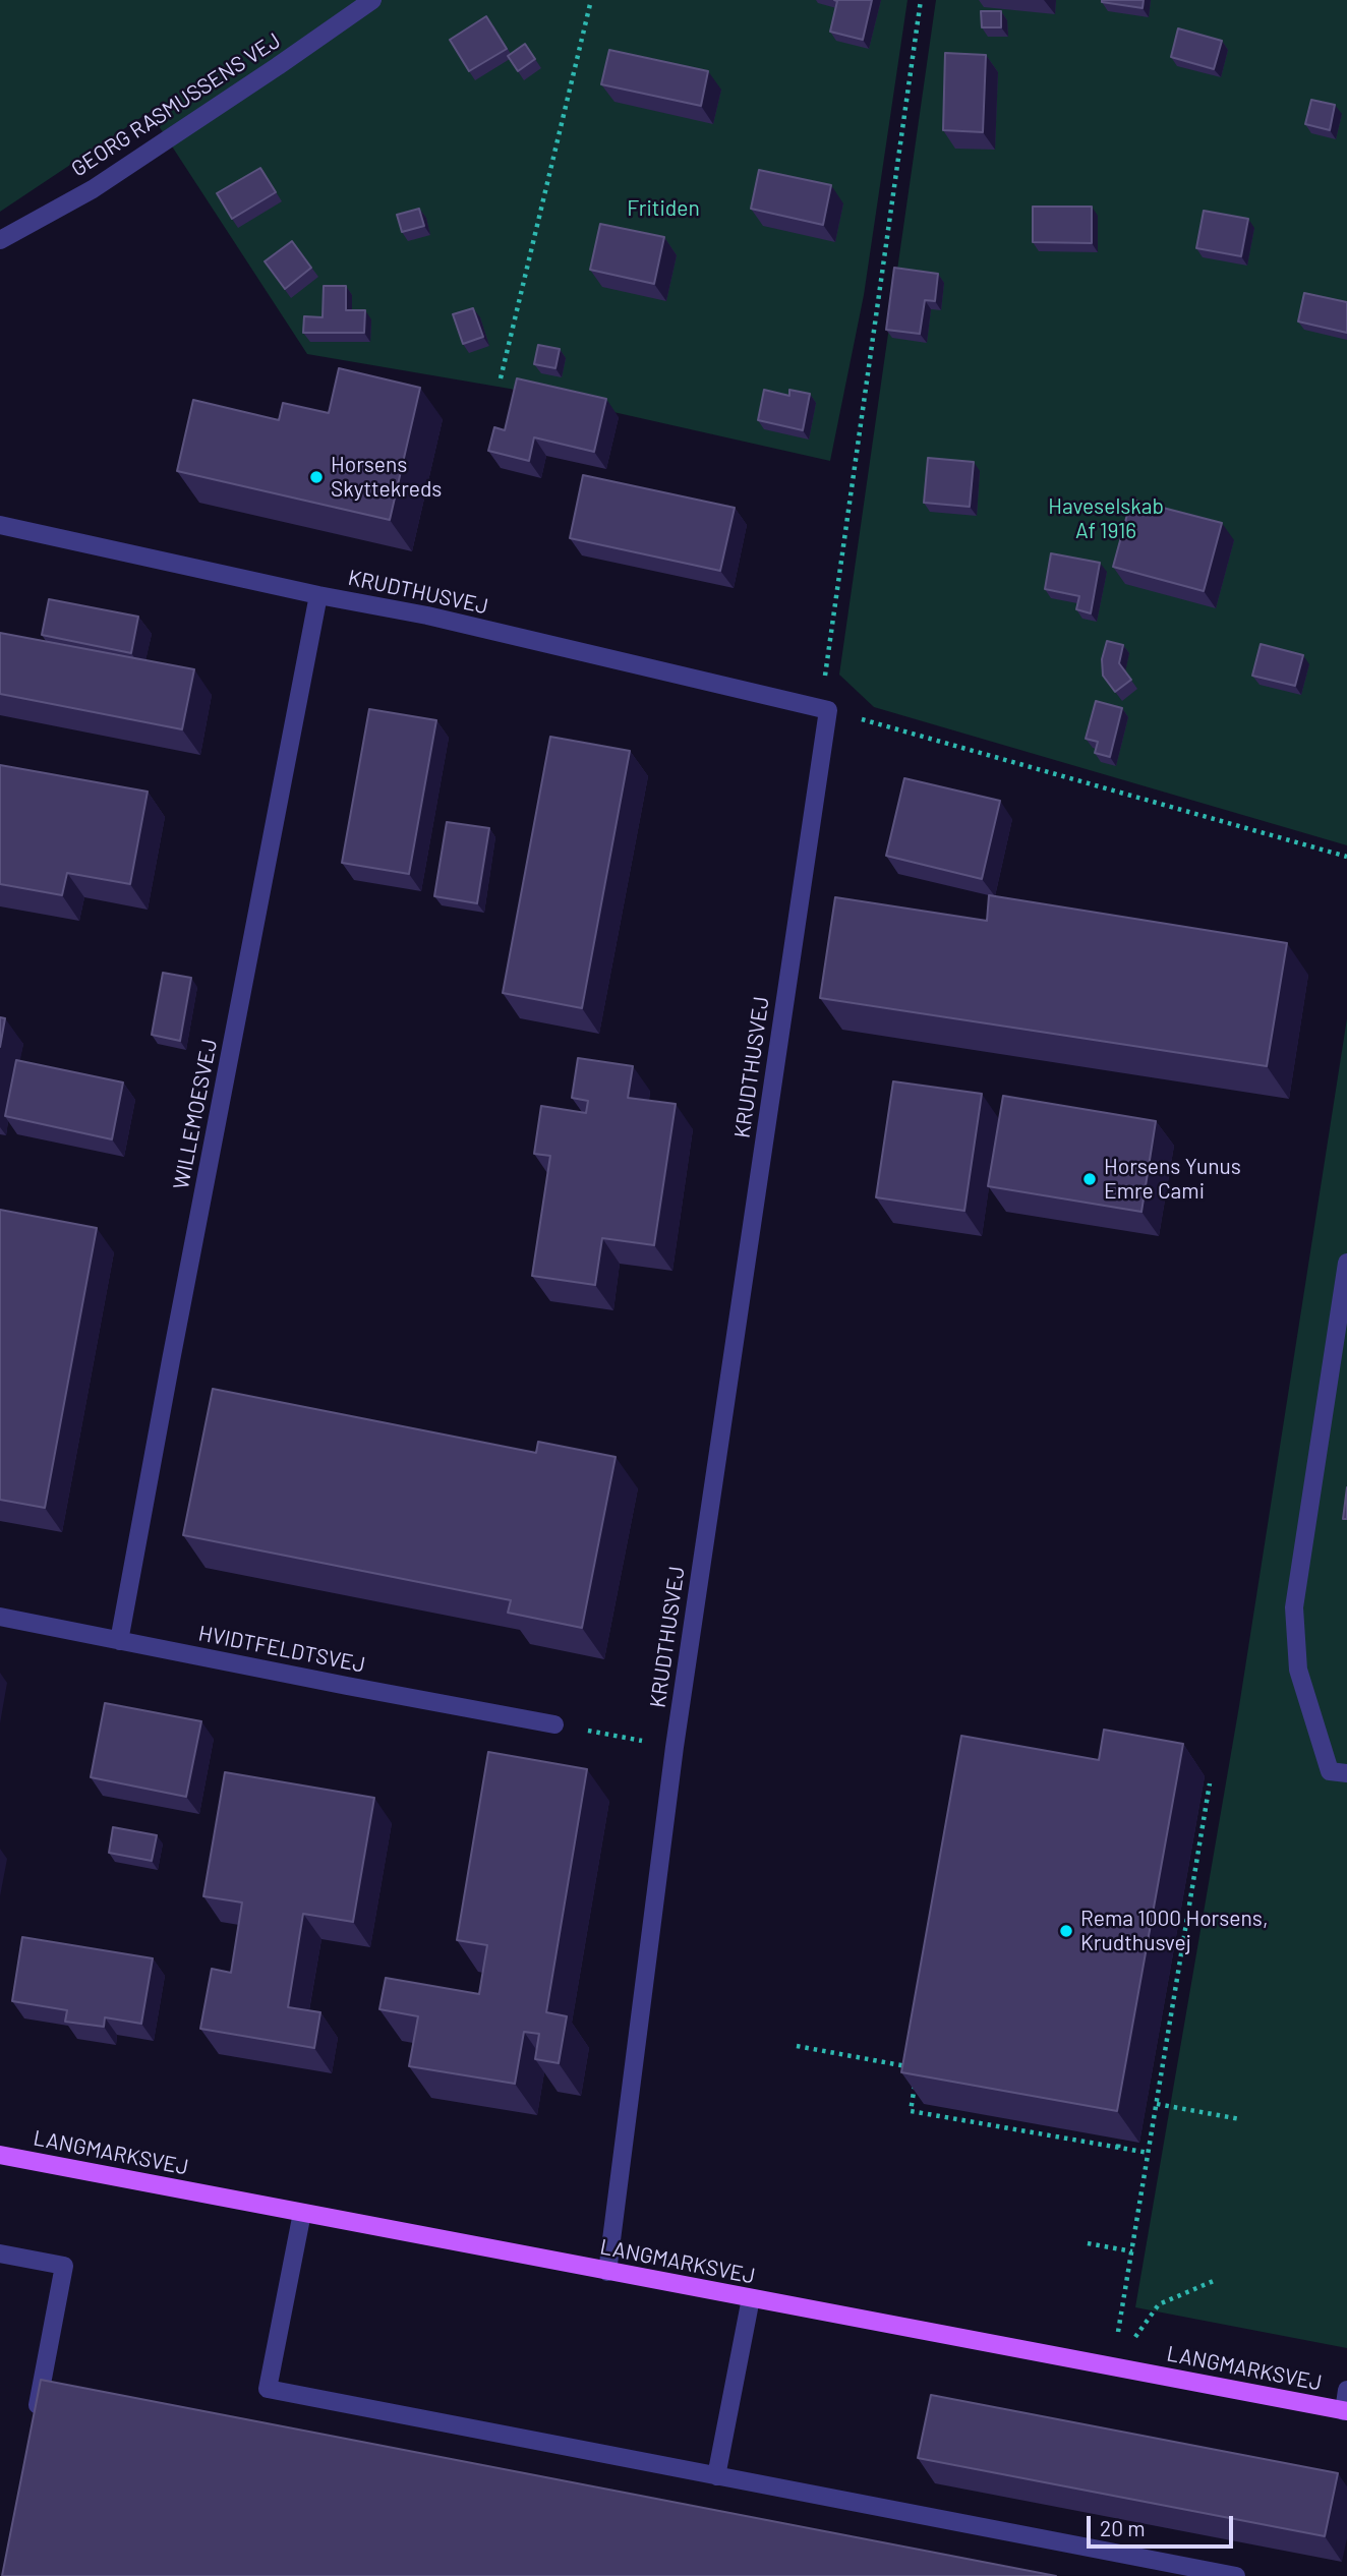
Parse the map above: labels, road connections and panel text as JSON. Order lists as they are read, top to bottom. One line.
{"streets":{"main road":["LANGMARKSVEJ"],"street":["GEORG RASMUSSENS VEJ","KRUDTHUSVEJ","WILLEMOESVEJ","HVIDTFELDTSVEJ"]},"crossings":[["KRUDTHUSVEJ","WILLEMOESVEJ"],["KRUDTHUSVEJ","LANGMARKSVEJ"],["WILLEMOESVEJ","HVIDTFELDTSVEJ"]],"parks":["Fritiden","Haveselskab Af 1916"],"places":["Horsens Skyttekreds","Horsens Yunus Emre Cami","Rema 1000 Horsens, Krudthusvej"],"scale_bar":"20 m"}
